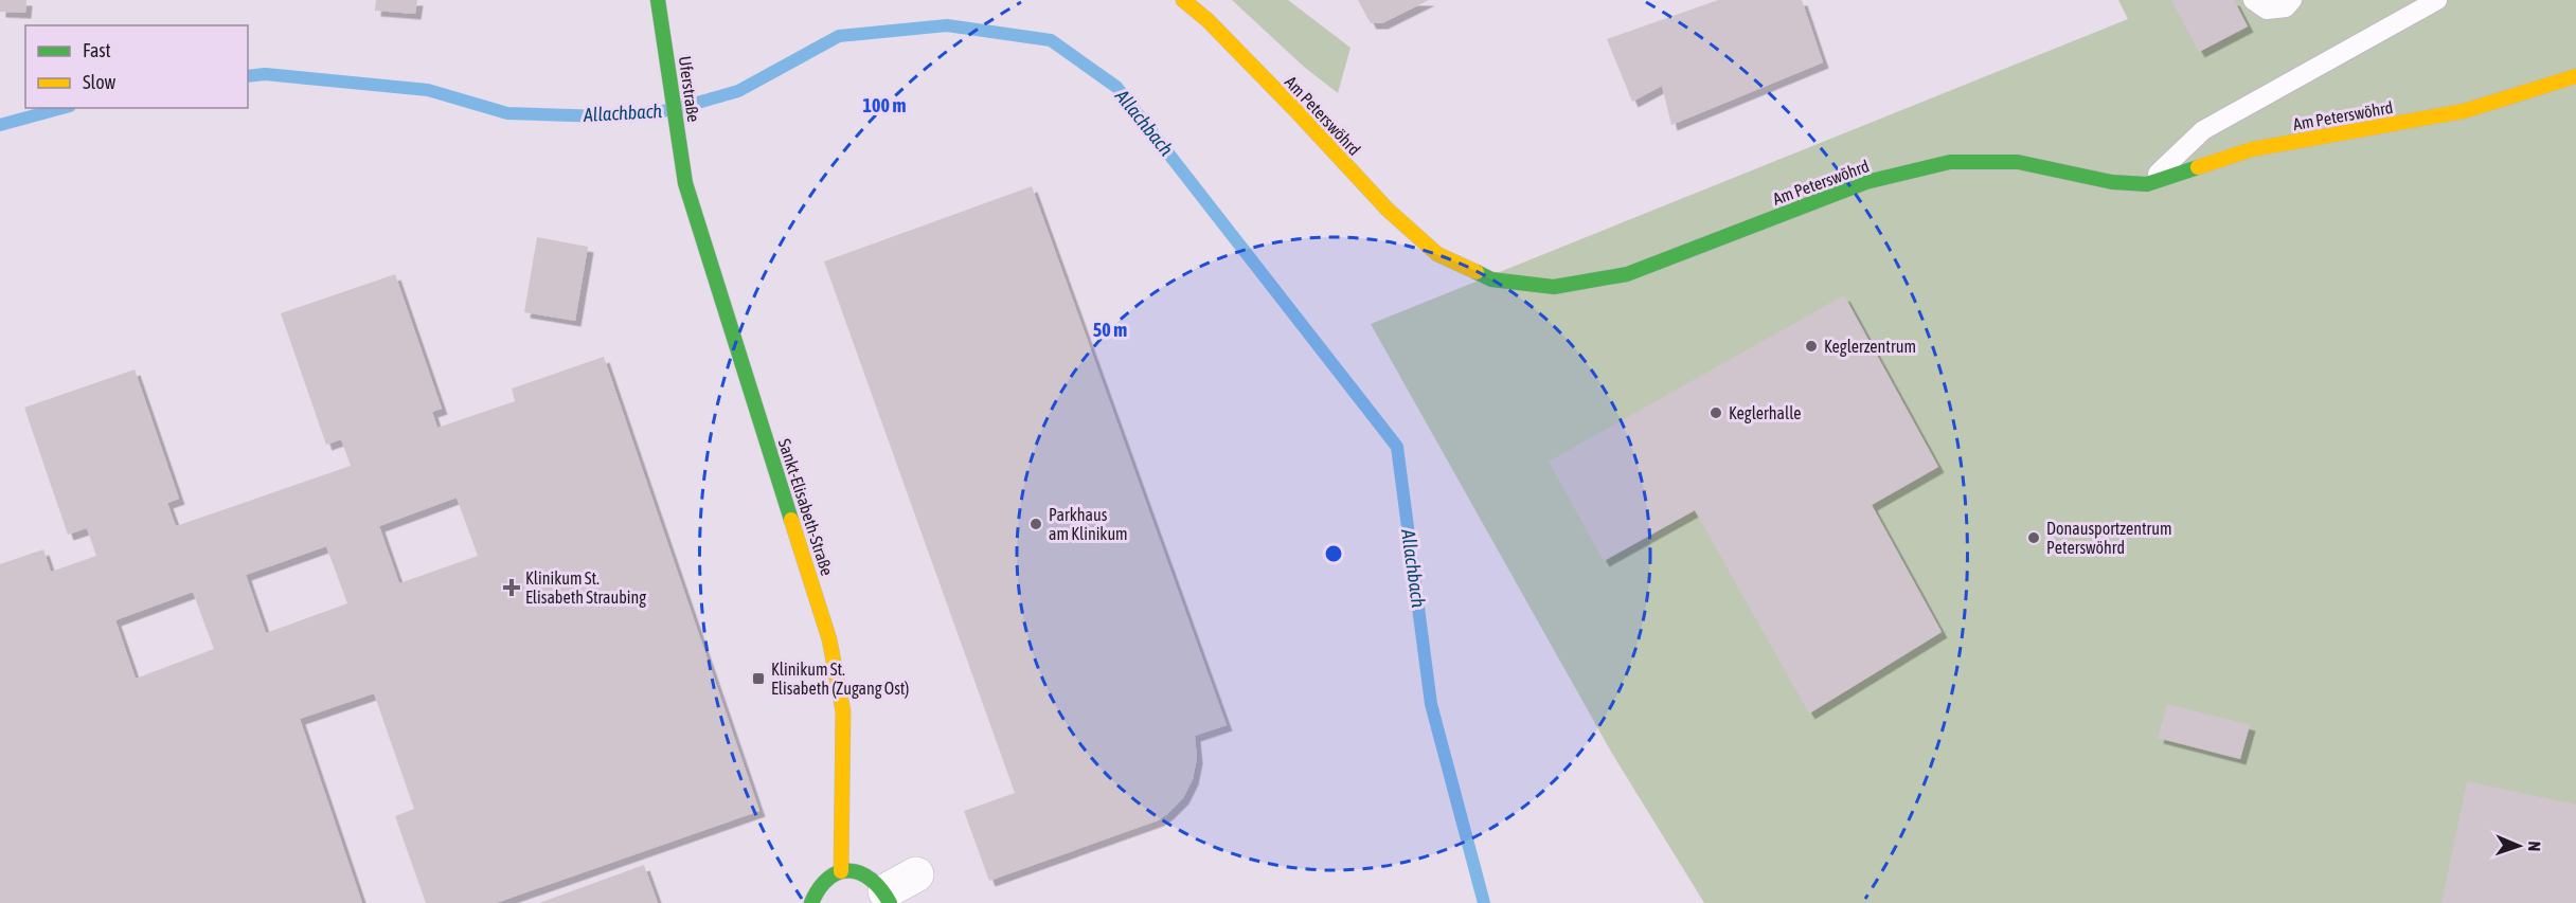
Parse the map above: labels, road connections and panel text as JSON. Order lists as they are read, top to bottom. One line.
{"streets":{"street":["Uferstraße","Am Peterswöhrd","Sankt-Elisabeth-Straße"]},"crossings":[["Uferstraße","Sankt-Elisabeth-Straße"]],"water":["Allachbach"],"places":{"other":["Keglerzentrum","Keglerhalle","Parkhaus am Klinikum","Donausportzentrum Peterswöhrd"],"health":["Klinikum St. Elisabeth Straubing"],"transit":["Klinikum St. Elisabeth (Zugang Ost)"]},"legend":["Fast","Slow"],"north":"right","rings":["100 m","50 m"]}
